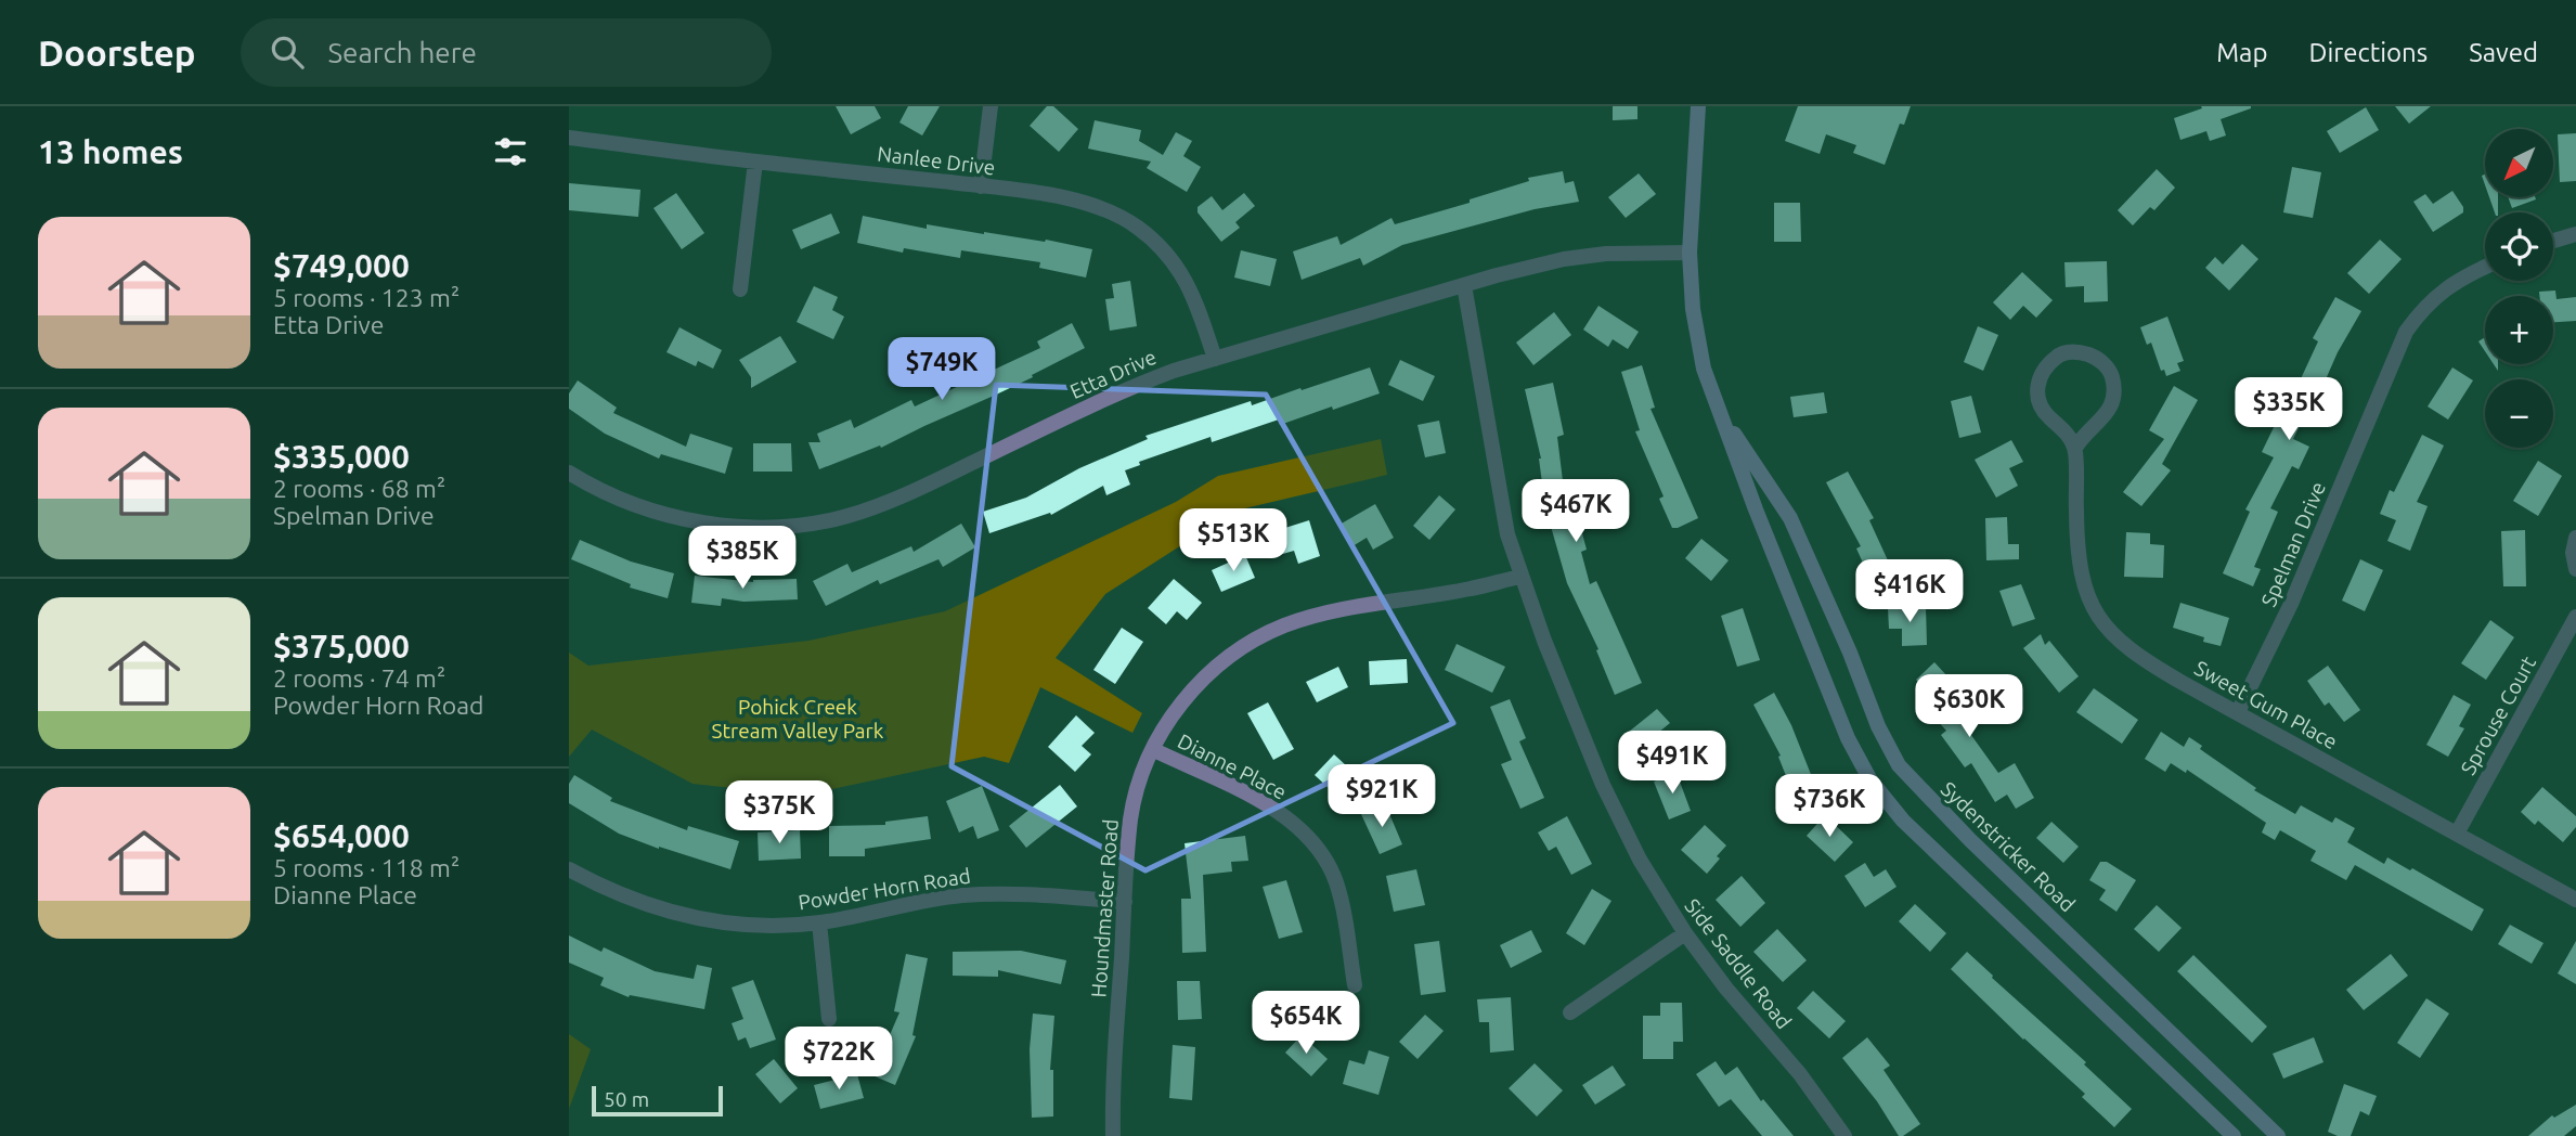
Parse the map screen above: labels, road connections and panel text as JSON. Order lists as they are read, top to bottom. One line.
{"streets":{"main road":["Sydenstricker Road"],"street":["Nanlee Drive","Etta Drive","Spelman Drive","Sweet Gum Place","Sprouse Court","Dianne Place","Powder Horn Road","Houndmaster Road","Side Saddle Road"]},"crossings":[["Nanlee Drive","Etta Drive"],["Etta Drive","Sydenstricker Road"],["Etta Drive","Side Saddle Road"],["Spelman Drive","Sweet Gum Place"],["Sweet Gum Place","Sprouse Court"],["Dianne Place","Houndmaster Road"],["Powder Horn Road","Houndmaster Road"],["Houndmaster Road","Side Saddle Road"]],"parks":["Pohick Creek Stream Valley Park"],"scale_bar":"50 m","north":"bottom left","page":{"header":"Doorstep","search":"Search here","nav":["Map","Directions","Saved"],"heading":"13 homes","map_buttons":["+","−"],"list":[{"name":"$749,000","note":"5 rooms · 123 m² · Etta Drive"},{"name":"$335,000","note":"2 rooms · 68 m² · Spelman Drive"},{"name":"$375,000","note":"2 rooms · 74 m² · Powder Horn Road"},{"name":"$654,000","note":"5 rooms · 118 m² · Dianne Place"}],"price":["$749K","$335K","$467K","$513K","$385K","$416K","$630K","$491K","$921K","$736K","$375K","$654K","$722K"],"scale":"50 m"}}
